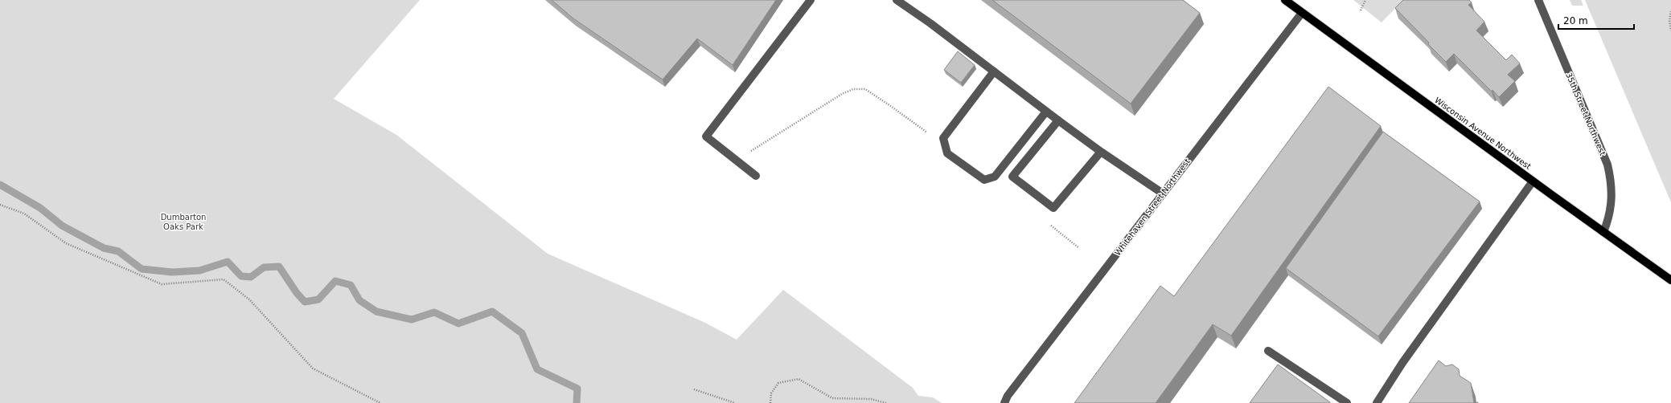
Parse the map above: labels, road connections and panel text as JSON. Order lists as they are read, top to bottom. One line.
{"streets":{"main road":["Wisconsin Avenue Northwest"],"street":["35th Street Northwest","Whitehaven Street Northwest"]},"crossings":[["35th Street Northwest","Wisconsin Avenue Northwest"],["Wisconsin Avenue Northwest","Whitehaven Street Northwest"]],"parks":["Dumbarton Oaks Park"],"scale_bar":"20 m"}
